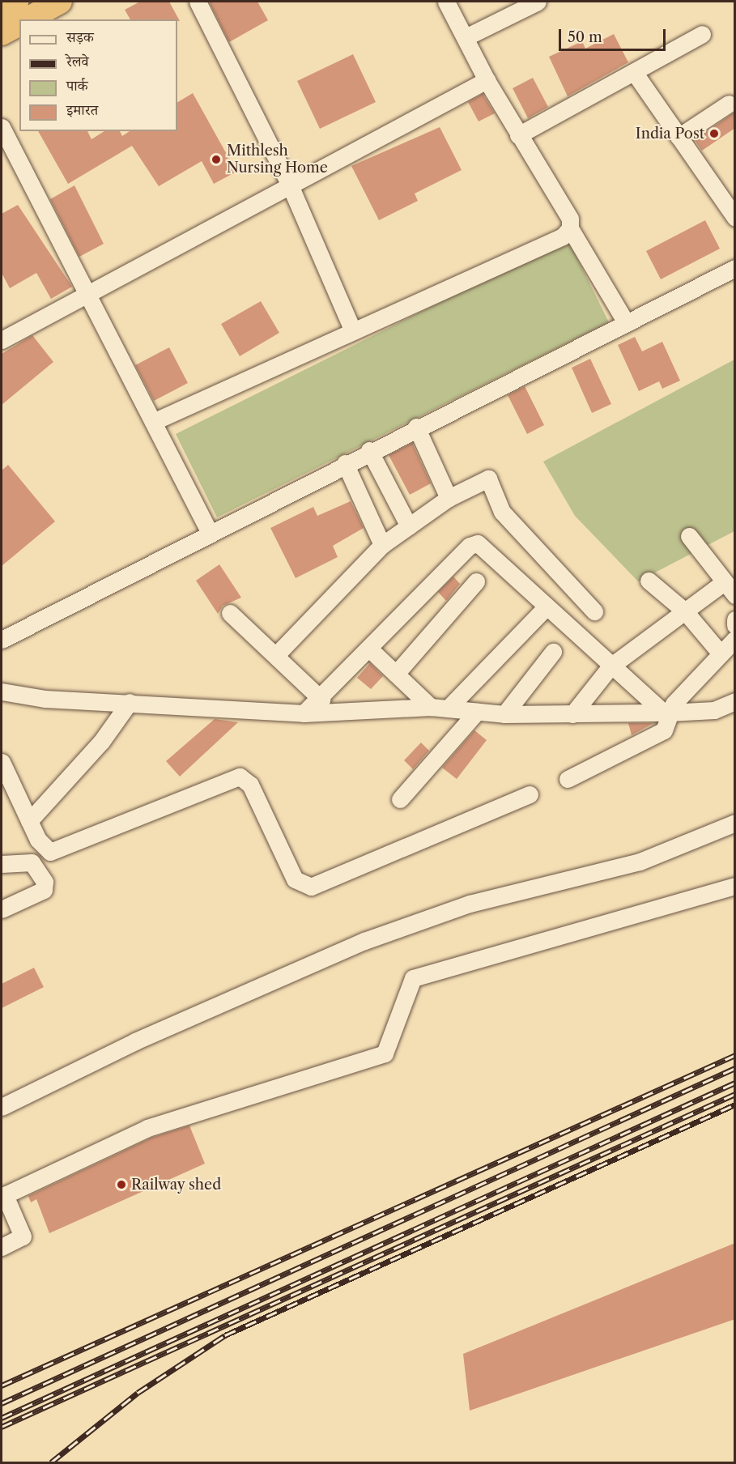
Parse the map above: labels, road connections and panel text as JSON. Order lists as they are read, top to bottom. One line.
{"places":["India Post","Mithlesh Nursing Home","Railway shed"],"legend":["सड़क","रेलवे","पार्क","इमारत"],"scale_bar":"50 m"}
